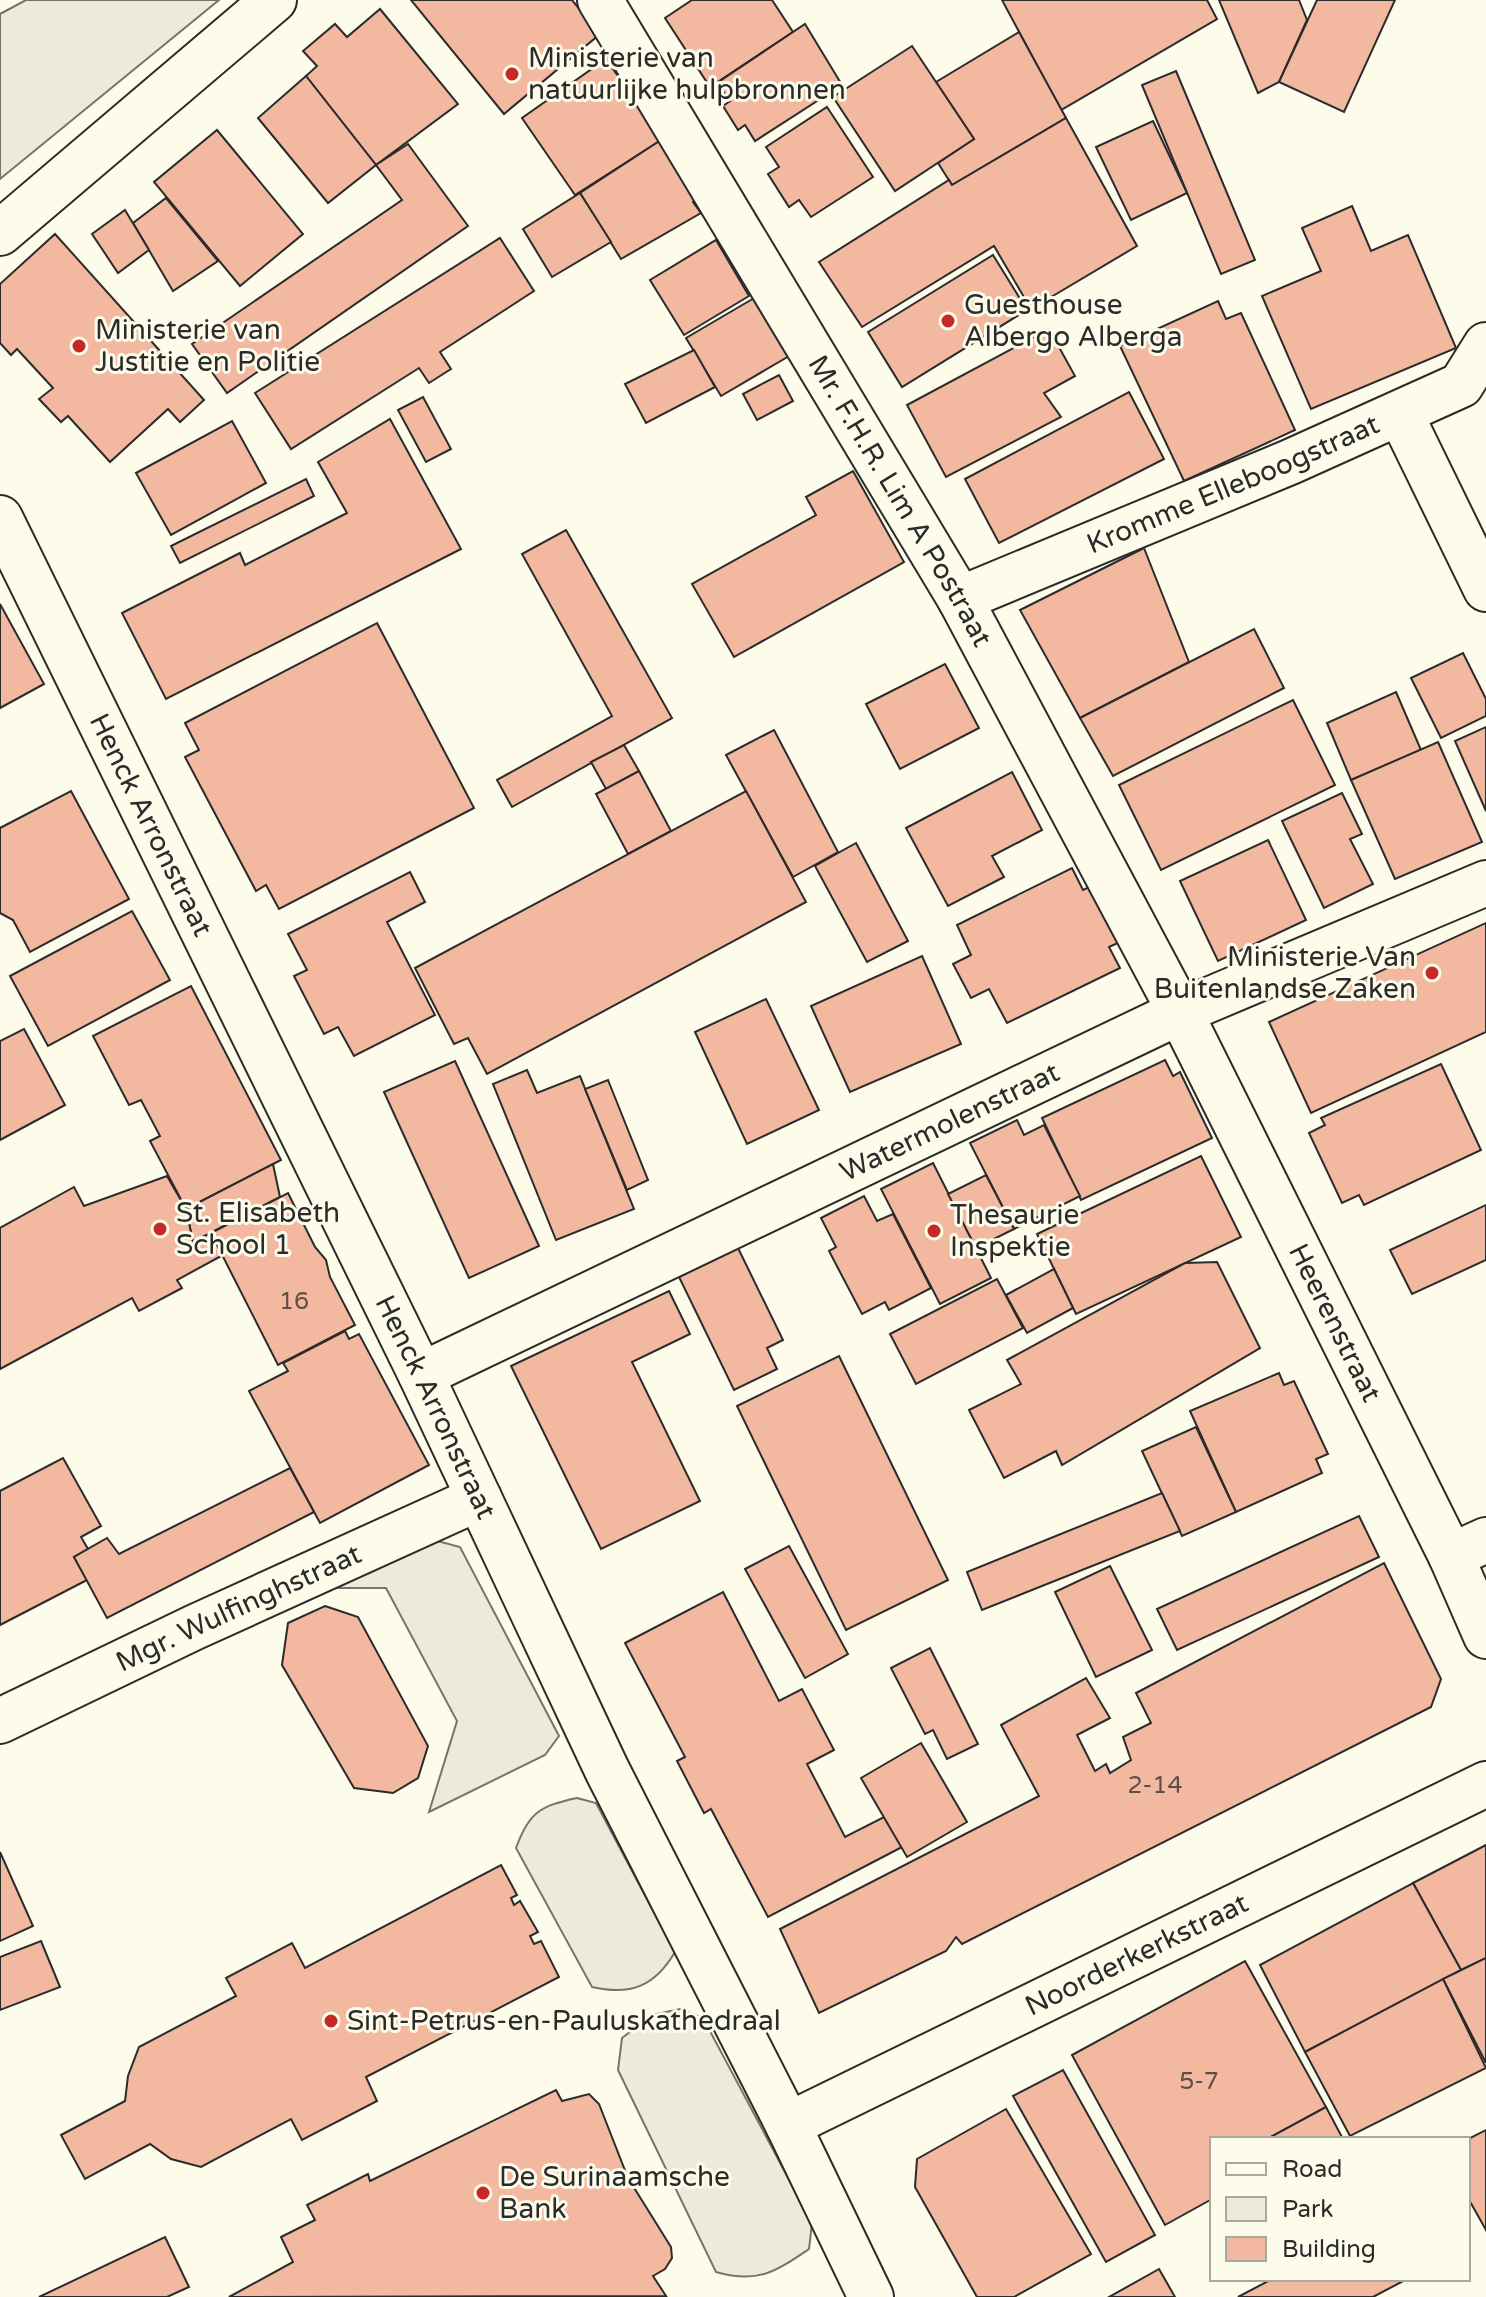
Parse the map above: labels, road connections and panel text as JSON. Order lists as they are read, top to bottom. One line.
{"streets":{"street":["Kromme Elleboogstraat","Mr. F.H.R. Lim A Postraat","Henck Arronstraat","Watermolenstraat","Heerenstraat","Mgr. Wulfinghstraat","Noorderkerkstraat"]},"crossings":[["Kromme Elleboogstraat","Mr. F.H.R. Lim A Postraat"],["Mr. F.H.R. Lim A Postraat","Watermolenstraat"],["Mr. F.H.R. Lim A Postraat","Heerenstraat"],["Henck Arronstraat","Watermolenstraat"],["Henck Arronstraat","Mgr. Wulfinghstraat"],["Henck Arronstraat","Noorderkerkstraat"],["Watermolenstraat","Heerenstraat"]],"places":["Ministerie van natuurlijke hulpbronnen","Guesthouse Albergo Alberga","Ministerie van Justitie en Politie","Ministerie Van Buitenlandse Zaken","St. Elisabeth School 1","Thesaurie Inspektie","Sint-Petrus-en-Pauluskathedraal","De Surinaamsche Bank"],"house_numbers":["16","2-14","5-7"],"legend":["Road","Park","Building"]}
